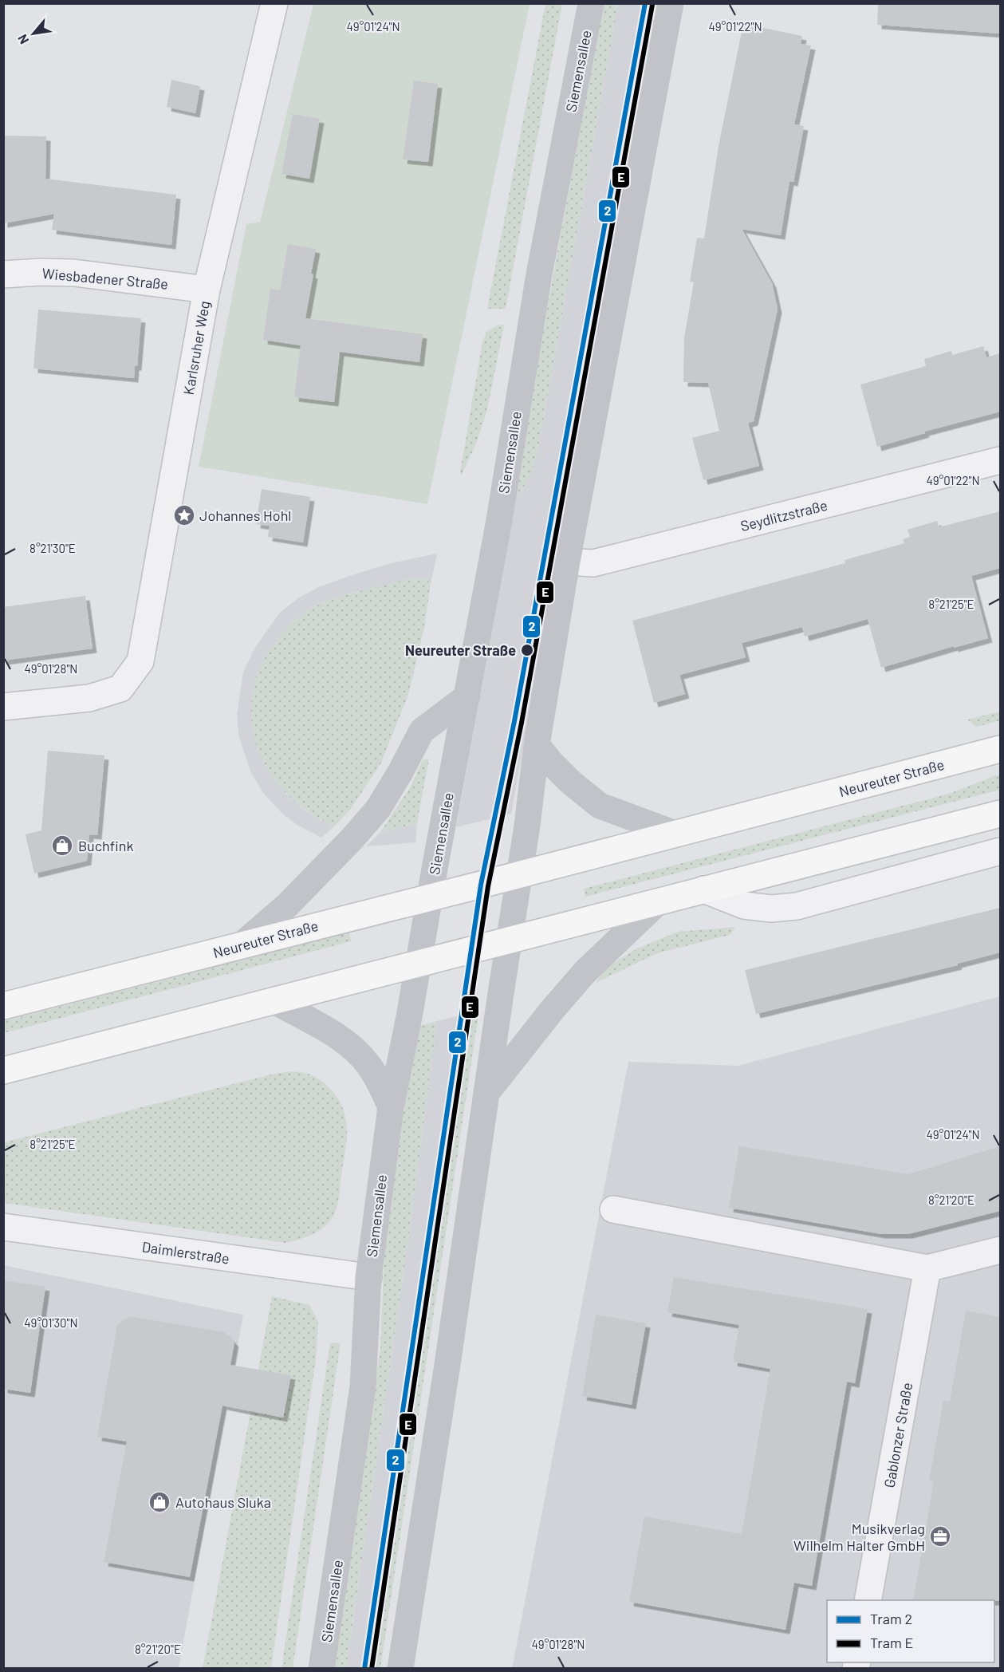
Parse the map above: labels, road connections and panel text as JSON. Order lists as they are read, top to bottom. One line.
{"streets":{"main road":["Siemensallee","Neureuter Straße"],"street":["Wiesbadener Straße","Karlsruher Weg","Seydlitzstraße","Daimlerstraße","Gablonzer Straße"]},"crossings":[["Siemensallee","Neureuter Straße"],["Siemensallee","Daimlerstraße"],["Wiesbadener Straße","Karlsruher Weg"]],"places":{"place":["Johannes Hohl"],"other":["Neureuter Straße"],"shop":["Buchfink","Autohaus Sluka"],"office":["Musikverlag Wilhelm Halter GmbH"]},"lines":["tram line 2","tram line E"],"legend":["Tram 2","Tram E"],"north":"bottom left","coordinates":["49°01'22\"N","49°01'24\"N","8°21'30\"E","8°21'25\"E","49°01'28\"N","8°21'20\"E","49°01'30\"N"]}
